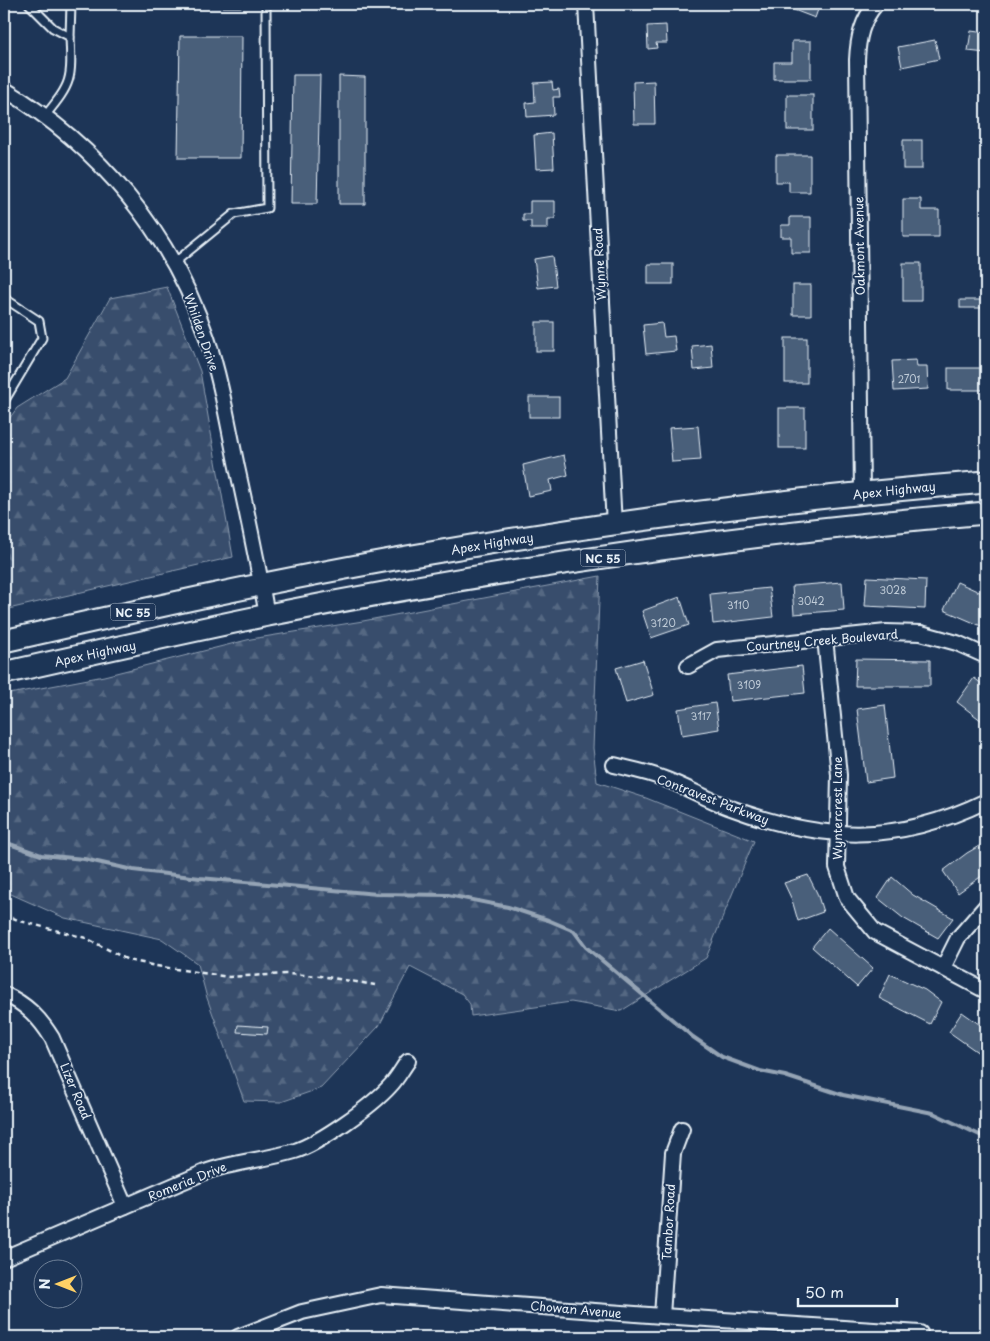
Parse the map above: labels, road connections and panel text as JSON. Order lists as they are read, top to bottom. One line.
{"streets":{"main road":["Apex Highway","NC 55"],"street":["Oakmont Avenue","Wynne Road","Whilden Drive","Courtney Creek Boulevard","Contravest Parkway","Wyntercrest Lane","Lizer Road","Romeria Drive","Tambor Road","Chowan Avenue"]},"crossings":[["Oakmont Avenue","Apex Highway"],["Wynne Road","Apex Highway"],["Whilden Drive","Apex Highway"],["Courtney Creek Boulevard","Wyntercrest Lane"],["Contravest Parkway","Wyntercrest Lane"],["Lizer Road","Romeria Drive"],["Tambor Road","Chowan Avenue"]],"house_numbers":["2701","3028","3042","3110","3120","3109","3117"],"scale_bar":"50 m","north":"left"}
